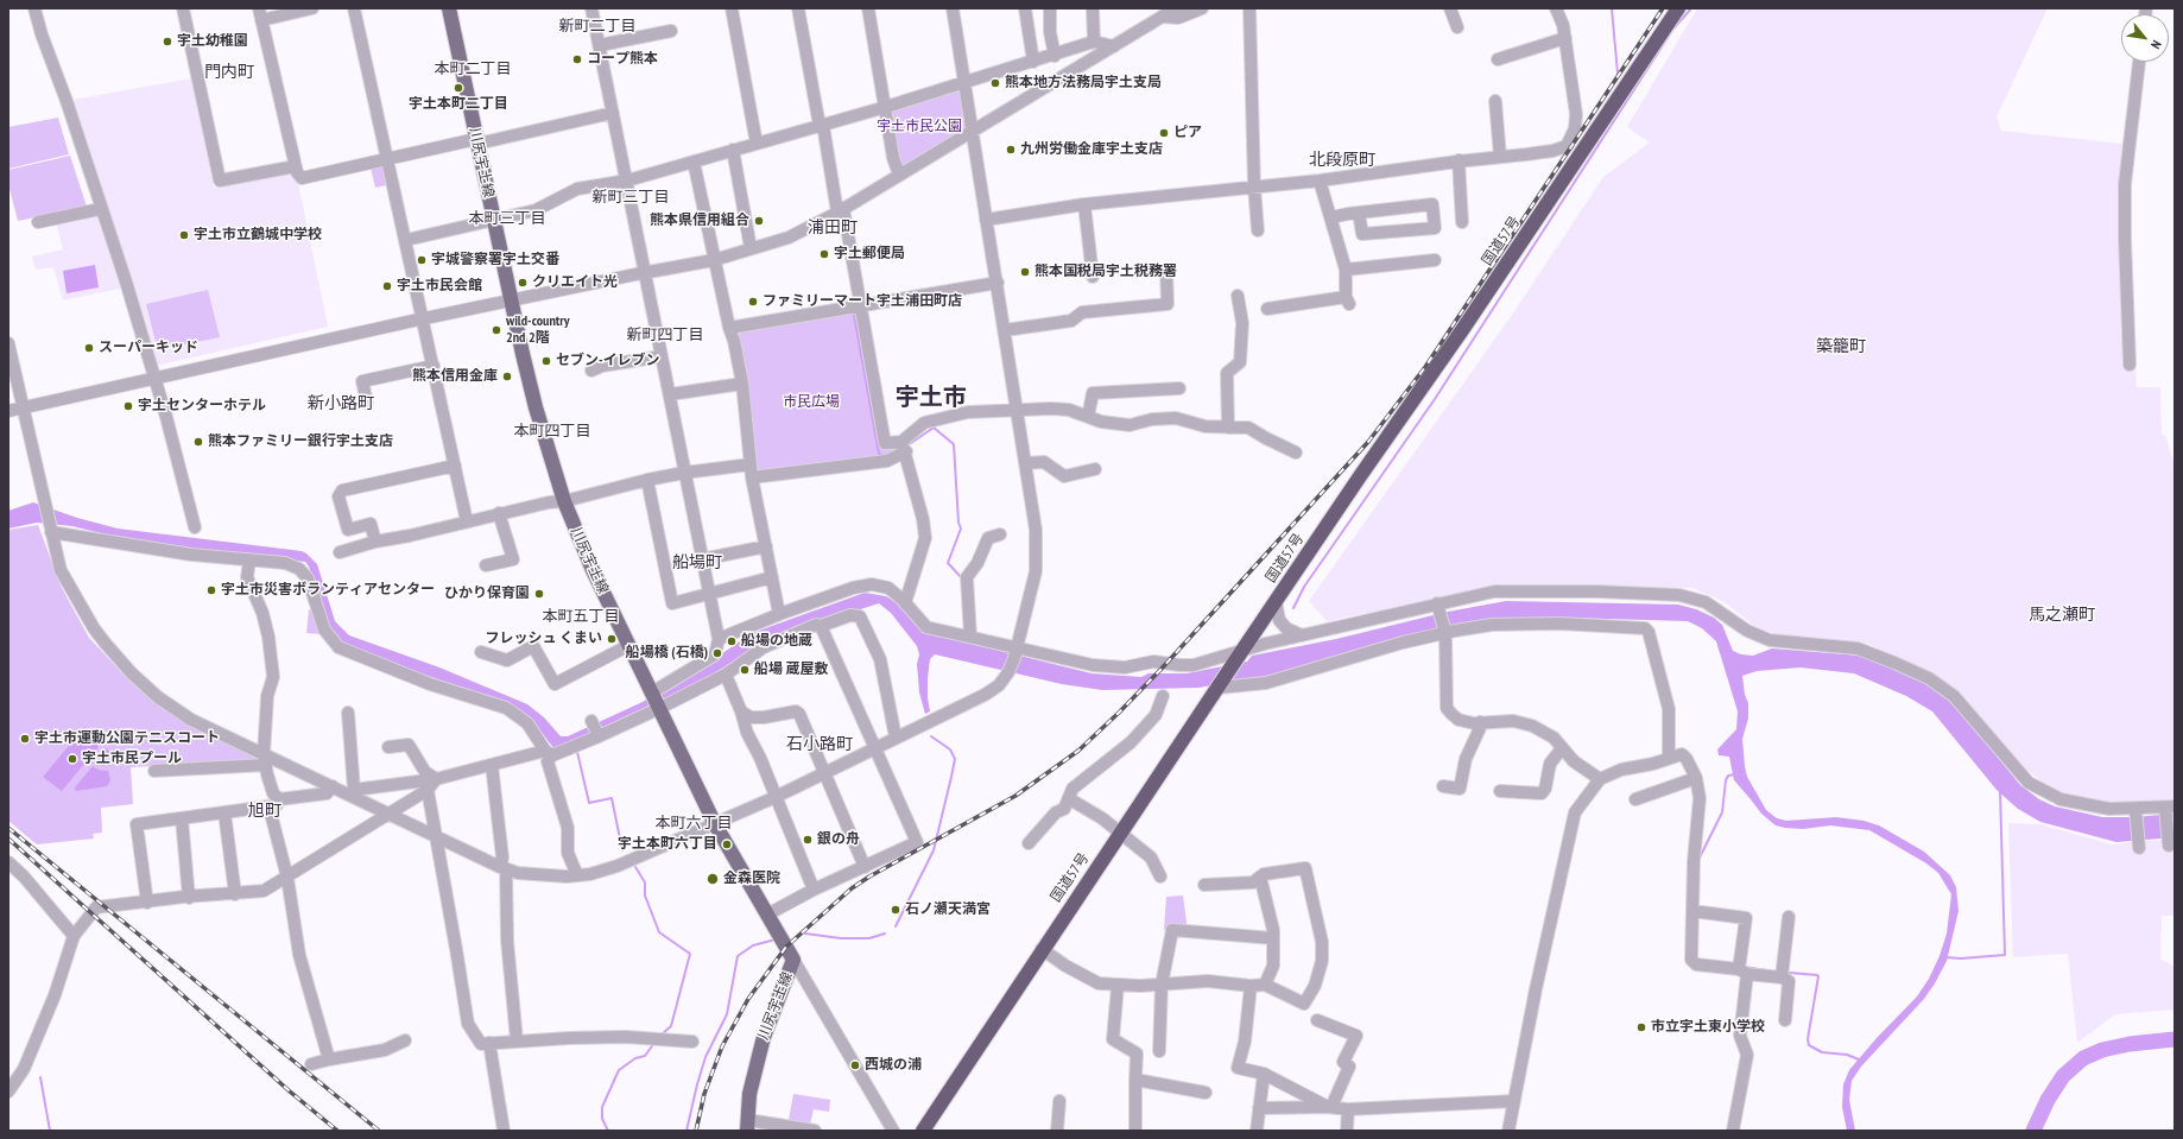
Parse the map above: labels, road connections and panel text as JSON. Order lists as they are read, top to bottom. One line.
{"streets":{"highway":["国道57号"],"main road":["川尻宇土線"]},"districts":["新町二丁目","本町二丁目","門内町","北段原町","新町三丁目","本町三丁目","浦田町","新町四丁目","築籠町","宇土市","新小路町","本町四丁目","船場町","馬之瀬町","本町五丁目","石小路町","旭町","本町六丁目"],"parks":["宇土市民公園","市民広場"],"places":["宇土幼稚園","コープ熊本","熊本地方法務局宇土支局","宇土本町二丁目","ピア","九州労働金庫宇土支店","熊本県信用組合","宇土市立鶴城中学校","宇土郵便局","宇城警察署宇土交番","熊本国税局宇土税務署","クリエイト光","宇土市民会館","ファミリーマート宇土浦田町店","wild-country 2nd 2階","スーパーキッド","セブン-イレブン","熊本信用金庫","宇土センターホテル","熊本ファミリー銀行宇土支店","宇土市災害ボランティアセンター","ひかり保育園","フレッシュ くまい","船場の地蔵","船場橋 (石橋)","船場 蔵屋敷","宇土市運動公園テニスコート","宇土市民プール","銀の舟","宇土本町六丁目","金森医院","石ノ瀬天満宮","市立宇土東小学校","西城の浦"],"north":"bottom right"}
